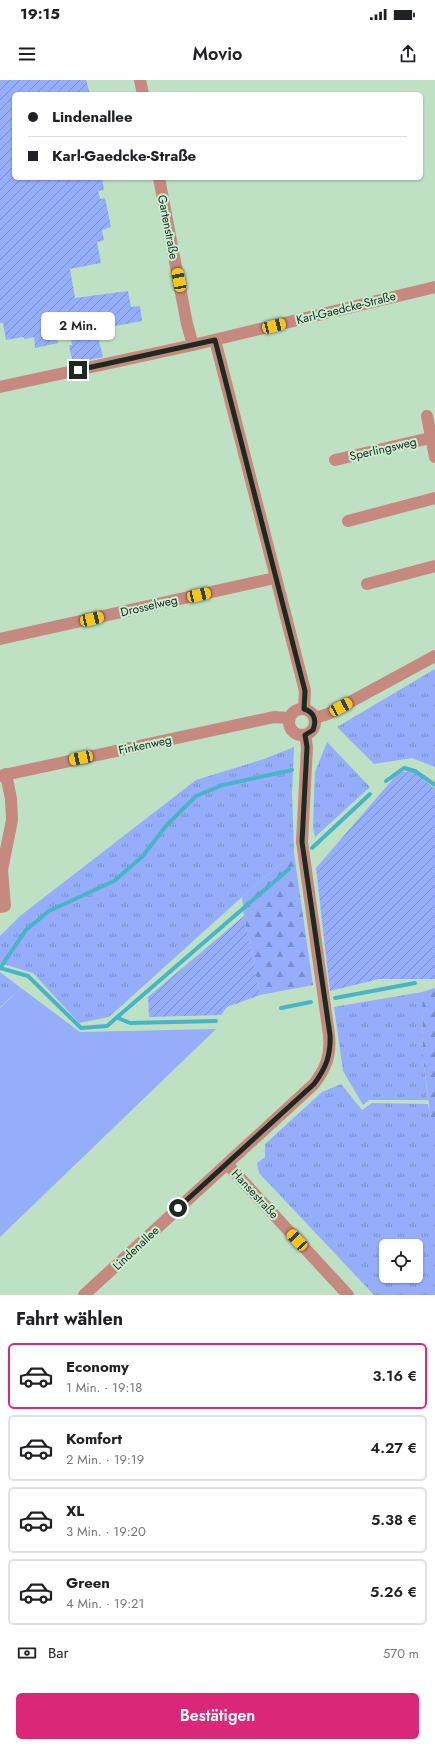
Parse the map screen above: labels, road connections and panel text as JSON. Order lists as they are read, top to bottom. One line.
{"streets":{"street":["Gartenstraße","Karl-Gaedcke-Straße","Sperlingsweg","Drosselweg","Finkenweg","Hansestraße","Lindenallee"]},"crossings":[["Gartenstraße","Karl-Gaedcke-Straße"],["Finkenweg","Lindenallee"],["Hansestraße","Lindenallee"]],"page":{"status":"19:15","header":"Movio","banner":["Lindenallee","Karl-Gaedcke-Straße"],"bubble":"2 Min.","heading":"Fahrt wählen","list":[{"name":"Economy","note":"1 Min. · 19:18","value":"3.16 €"},{"name":"Komfort","note":"2 Min. · 19:19","value":"4.27 €"},{"name":"XL","note":"3 Min. · 19:20","value":"5.38 €"},{"name":"Green","note":"4 Min. · 19:21","value":"5.26 €"}],"pay":["Bar","570 m"],"buttons":"Bestätigen"}}
